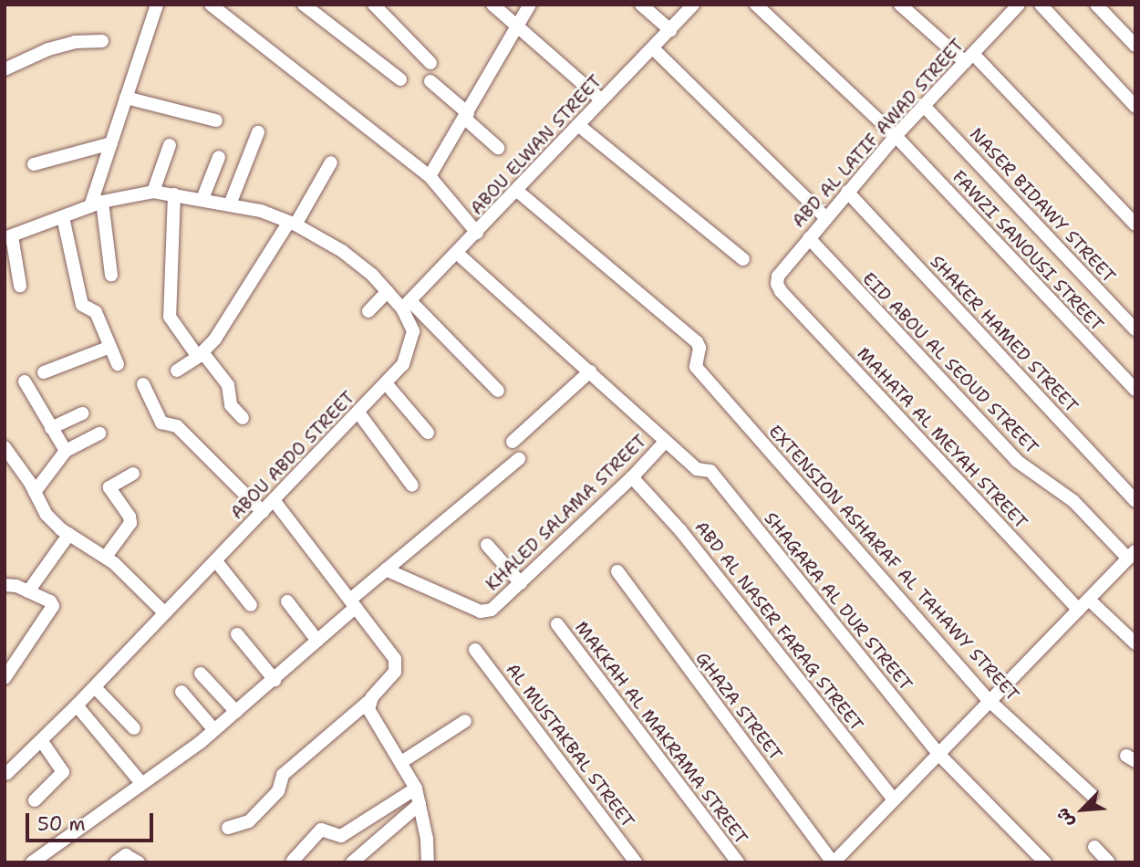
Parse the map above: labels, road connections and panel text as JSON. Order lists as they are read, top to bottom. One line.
{"streets":{"street":["ABD AL LATIF AWAD STREET","ABOU ELWAN STREET","NASER BIDAWY STREET","FAWZI SANOUSI STREET","SHAKER HAMED STREET","EID ABOU AL SEOUD STREET","MAHATA AL MEYAH STREET","ABOU ABDO STREET","KHALED SALAMA STREET","EXTENSION ASHARAF AL TAHAWY STREET","SHAGARA AL DUR STREET","ABD AL NASER FARAG STREET","GHAZA STREET","MAKKAH AL MAKRAMA STREET","AL MUSTAKBAL STREET"]},"crossings":[["ABD AL LATIF AWAD STREET","NASER BIDAWY STREET"],["ABD AL LATIF AWAD STREET","FAWZI SANOUSI STREET"],["ABD AL LATIF AWAD STREET","SHAKER HAMED STREET"],["ABD AL LATIF AWAD STREET","EID ABOU AL SEOUD STREET"],["ABD AL LATIF AWAD STREET","MAHATA AL MEYAH STREET"],["ABOU ELWAN STREET","ABOU ABDO STREET"],["ABOU ELWAN STREET","EXTENSION ASHARAF AL TAHAWY STREET"],["KHALED SALAMA STREET","SHAGARA AL DUR STREET"],["KHALED SALAMA STREET","ABD AL NASER FARAG STREET"]],"scale_bar":"50 m","north":"bottom left"}
